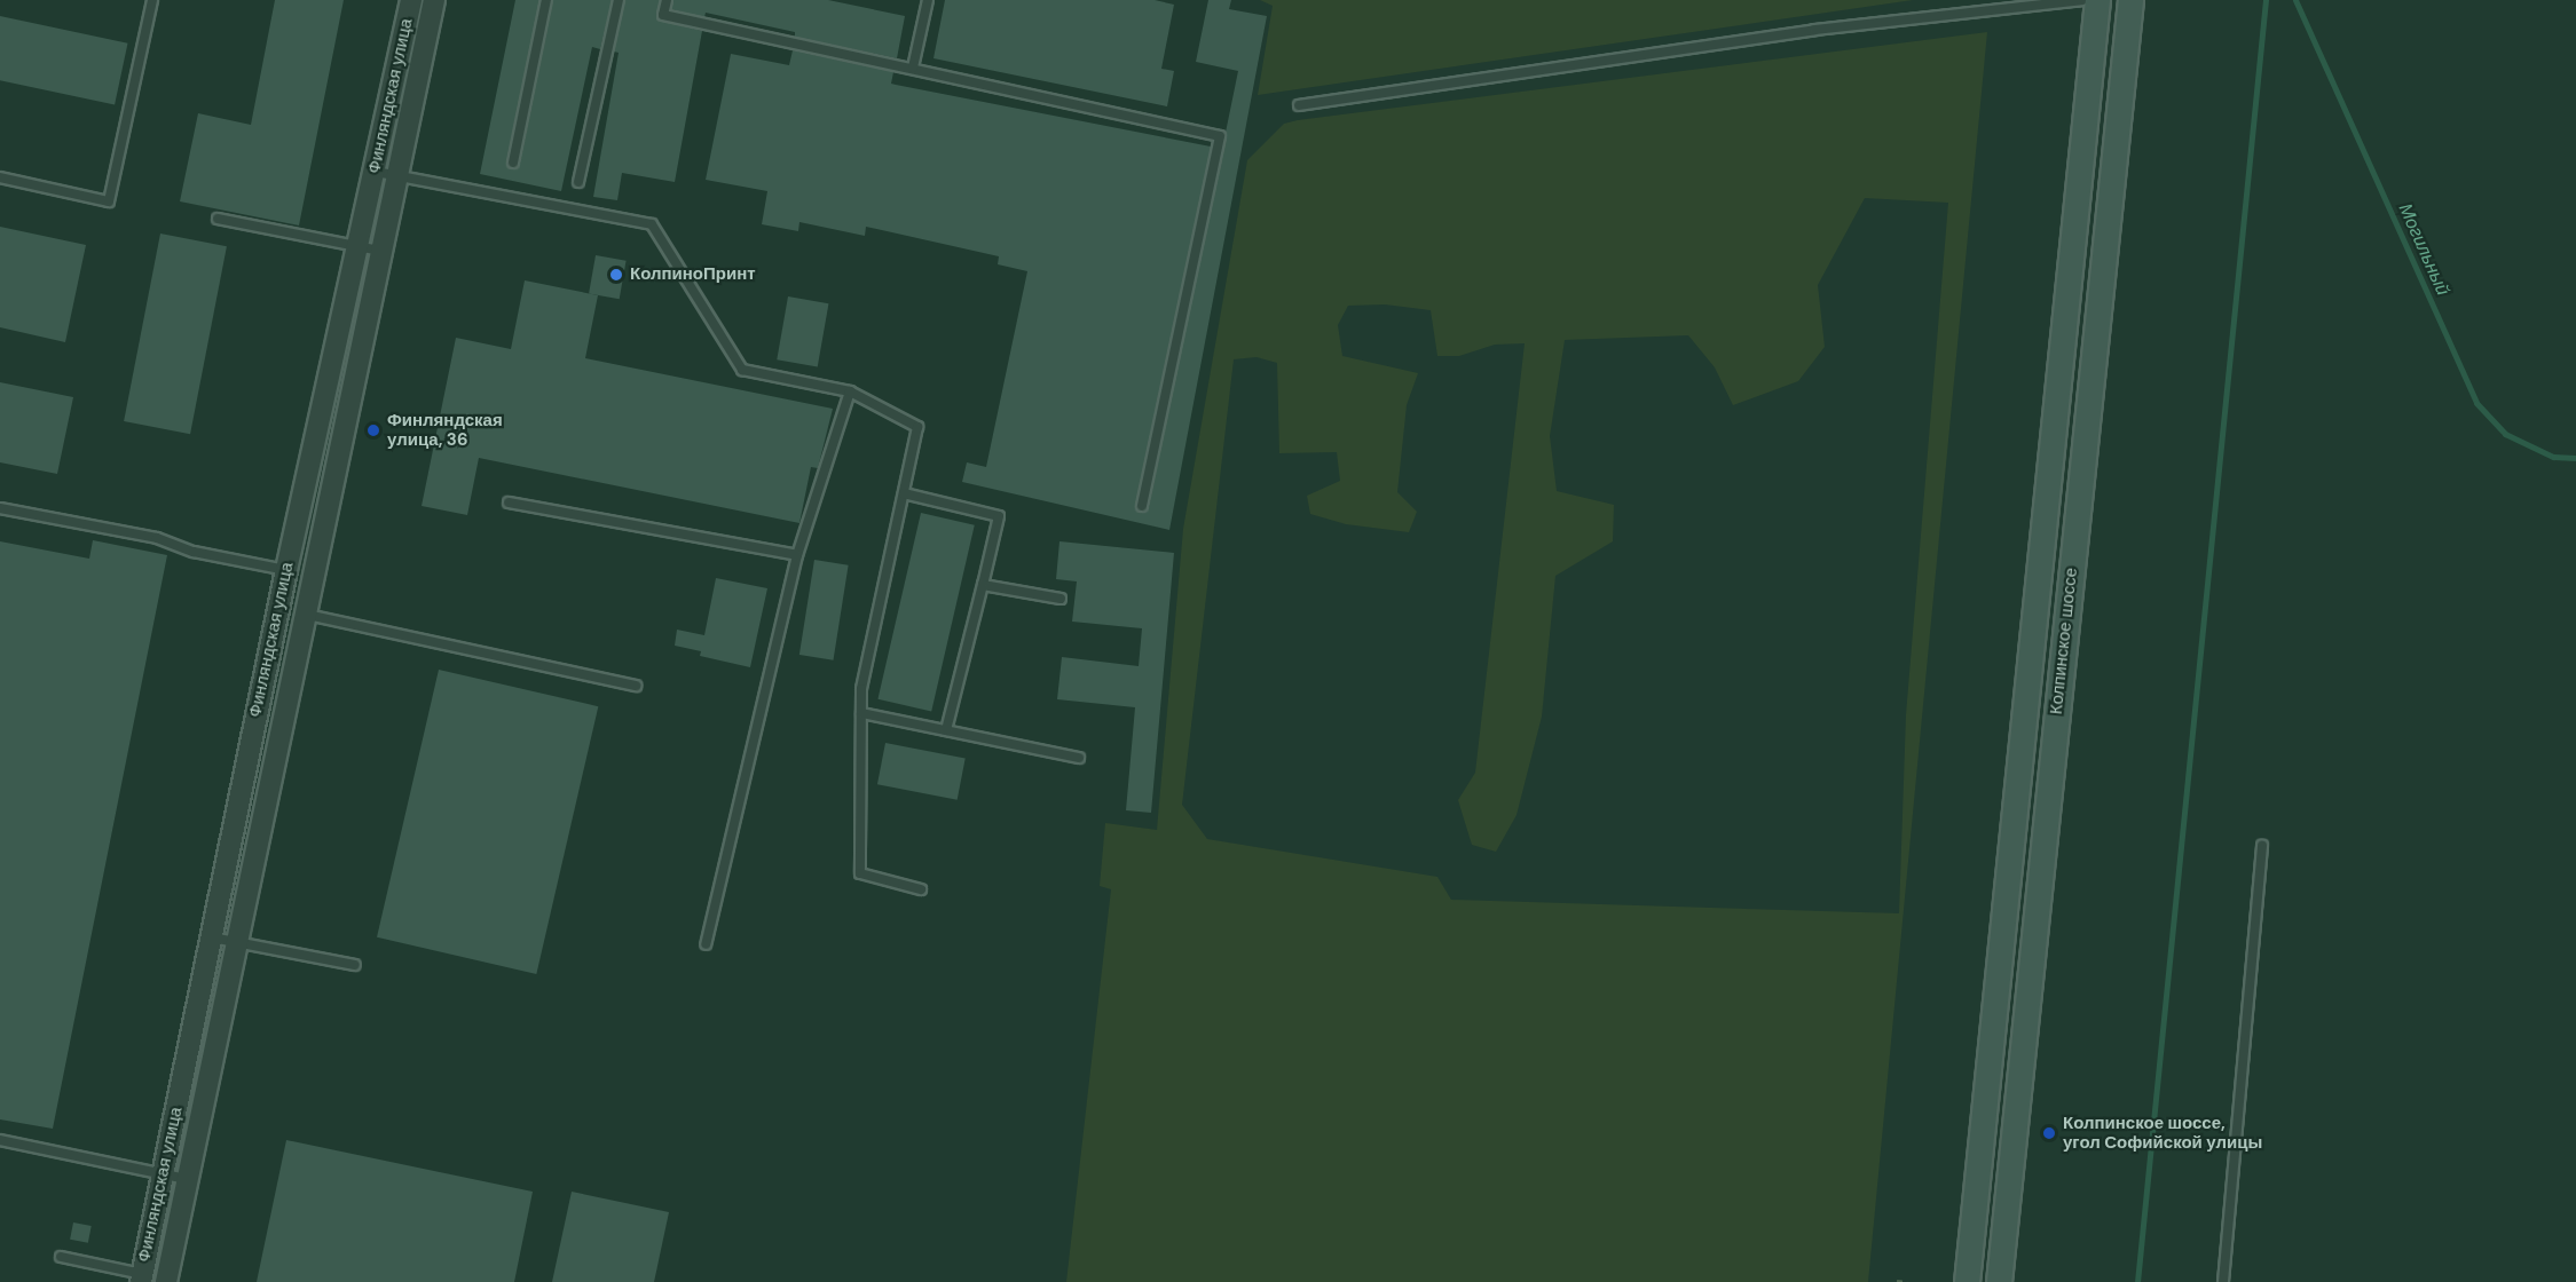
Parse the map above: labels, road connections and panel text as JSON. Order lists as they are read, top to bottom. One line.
{"streets":{"main road":["Колпинское шоссе"],"street":["Финляндская улица"]},"water":["Могильный"],"places":["КолпиноПринт","Финляндская улица, 36","Колпинское шоссе, угол Софийской улицы"]}
